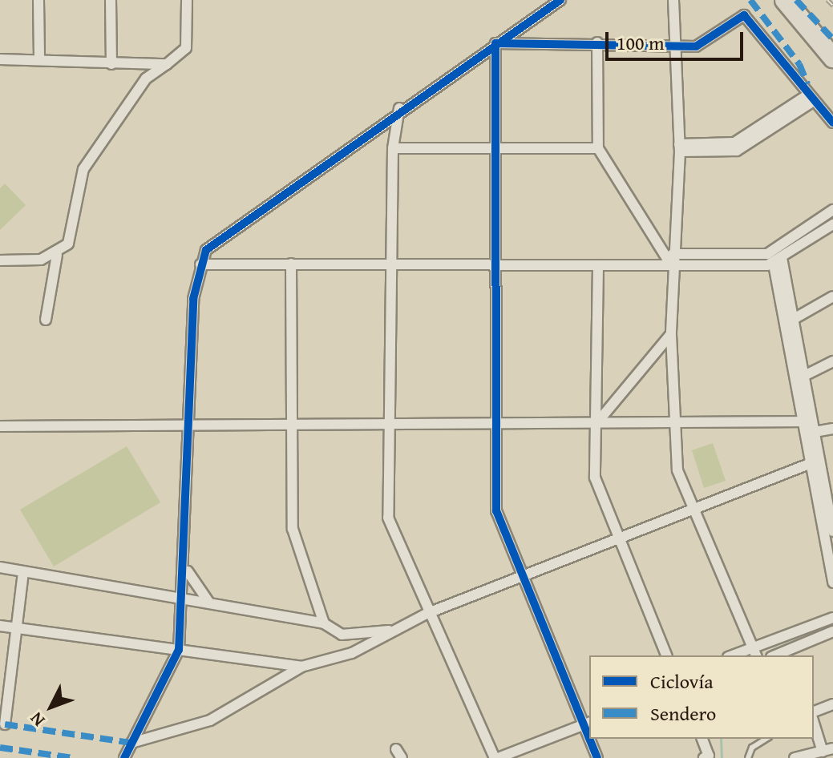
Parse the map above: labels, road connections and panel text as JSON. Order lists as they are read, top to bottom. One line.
{"legend":["Ciclovía","Sendero"],"scale_bar":"100 m","north":"bottom left"}
